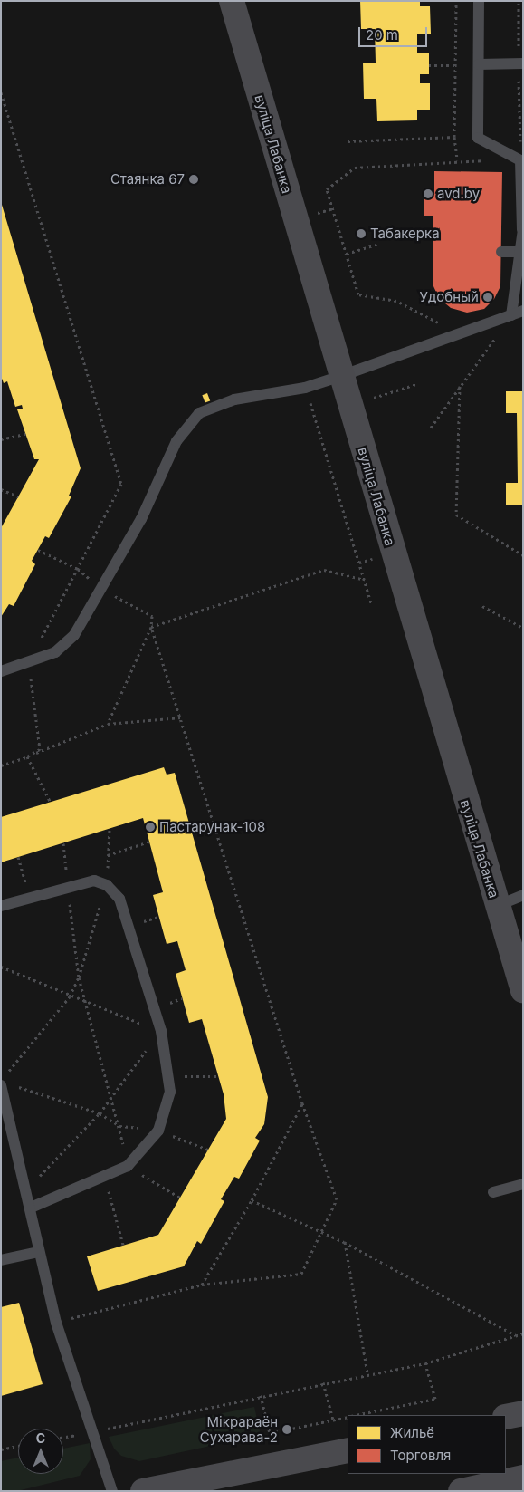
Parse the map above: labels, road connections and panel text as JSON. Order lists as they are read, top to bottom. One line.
{"streets":{"main road":["вуліца Лабанка"]},"places":["Стаянка 67","avd.by","Табакерка","Удобный","Пастарунак-108","Мікрараён Сухарава-2"],"legend":["Жильё","Торговля"],"scale_bar":"20 m","north":"top"}
